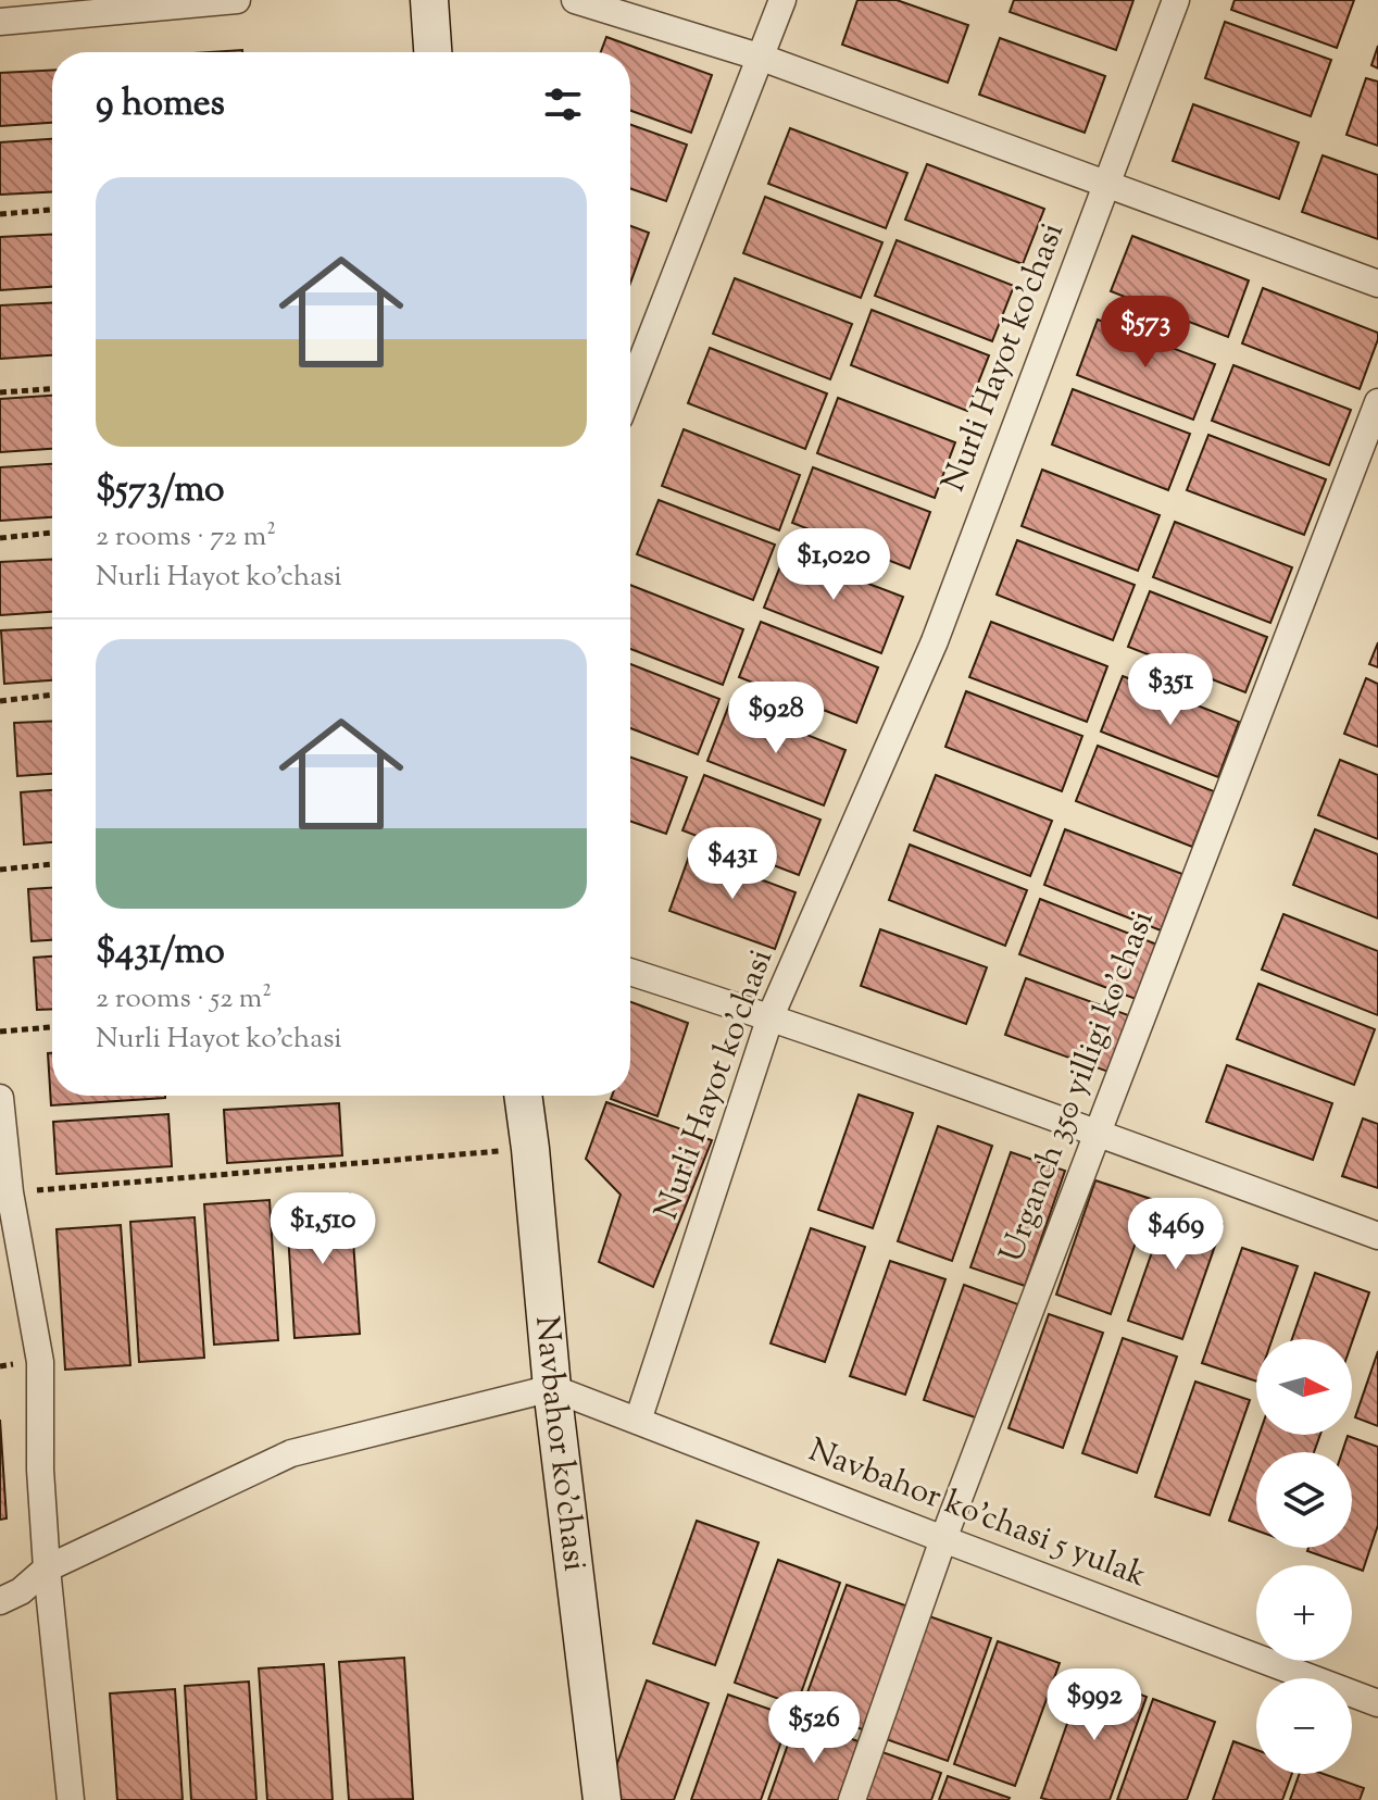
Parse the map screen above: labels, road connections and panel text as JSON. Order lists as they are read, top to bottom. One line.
{"streets":{"main road":["Navbahor ko'chasi"],"street":["Nurli Hayot ko'chasi","Urganch 350 yilligi ko'chasi","Navbahor ko'chasi 5 yulak"]},"crossings":[["Nurli Hayot ko'chasi","Navbahor ko'chasi 5 yulak"],["Urganch 350 yilligi ko'chasi","Navbahor ko'chasi 5 yulak"],["Navbahor ko'chasi","Navbahor ko'chasi 5 yulak"]],"north":"right","page":{"heading":"9 homes","list":[{"name":"$573/mo","note":"2 rooms · 72 m² · Nurli Hayot ko'chasi"},{"name":"$431/mo","note":"2 rooms · 52 m² · Nurli Hayot ko'chasi"}],"price":["$573","$1,020","$351","$928","$431","$1,510","$469","$992","$526"],"map_buttons":["+","−"]}}
